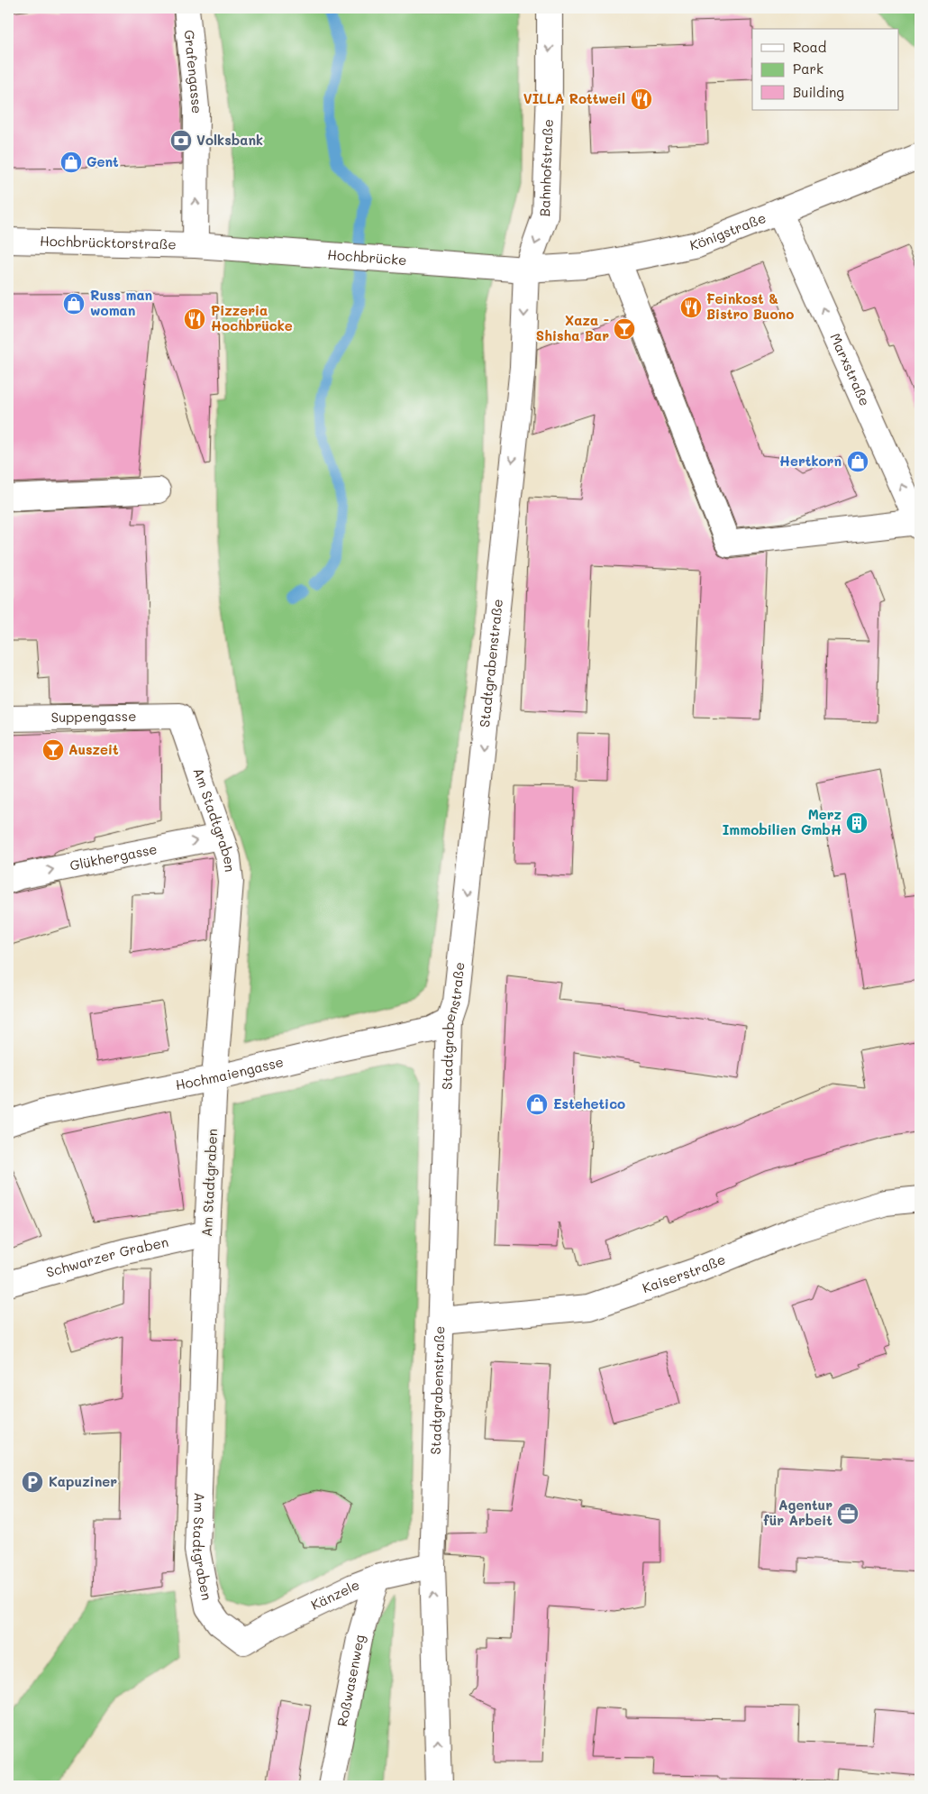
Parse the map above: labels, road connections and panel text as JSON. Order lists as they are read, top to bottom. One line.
{"streets":{"street":["Grafengasse","Bahnhofstraße","Königstraße","Hochbrücktorstraße","Hochbrücke","Marxstraße","Stadtgrabenstraße","Suppengasse","Am Stadtgraben","Glükhergasse","Hochmaiengasse","Schwarzer Graben","Kaiserstraße","Känzele","Roßwasenweg"]},"crossings":[["Grafengasse","Hochbrücktorstraße"],["Grafengasse","Hochbrücke"],["Bahnhofstraße","Königstraße"],["Bahnhofstraße","Hochbrücke"],["Bahnhofstraße","Stadtgrabenstraße"],["Königstraße","Hochbrücke"],["Königstraße","Marxstraße"],["Königstraße","Stadtgrabenstraße"],["Hochbrücktorstraße","Hochbrücke"],["Hochbrücke","Stadtgrabenstraße"],["Stadtgrabenstraße","Hochmaiengasse"],["Stadtgrabenstraße","Kaiserstraße"],["Stadtgrabenstraße","Känzele"],["Suppengasse","Am Stadtgraben"],["Am Stadtgraben","Glükhergasse"],["Am Stadtgraben","Hochmaiengasse"],["Am Stadtgraben","Schwarzer Graben"],["Am Stadtgraben","Känzele"],["Känzele","Roßwasenweg"]],"one_way":["Grafengasse","Bahnhofstraße","Marxstraße","Glükhergasse"],"places":{"restaurant":["VILLA Rottweil","Feinkost & Bistro Buono","Pizzeria Hochbrücke"],"bank":["Volksbank"],"shop":["Gent","Russ man woman","Hertkorn","Estehetico"],"bar":["Xaza - Shisha Bar","Auszeit"],"building":["Merz Immobilien GmbH"],"parking":["Kapuziner"],"office":["Agentur für Arbeit"]},"legend":["Road","Park","Building"]}
